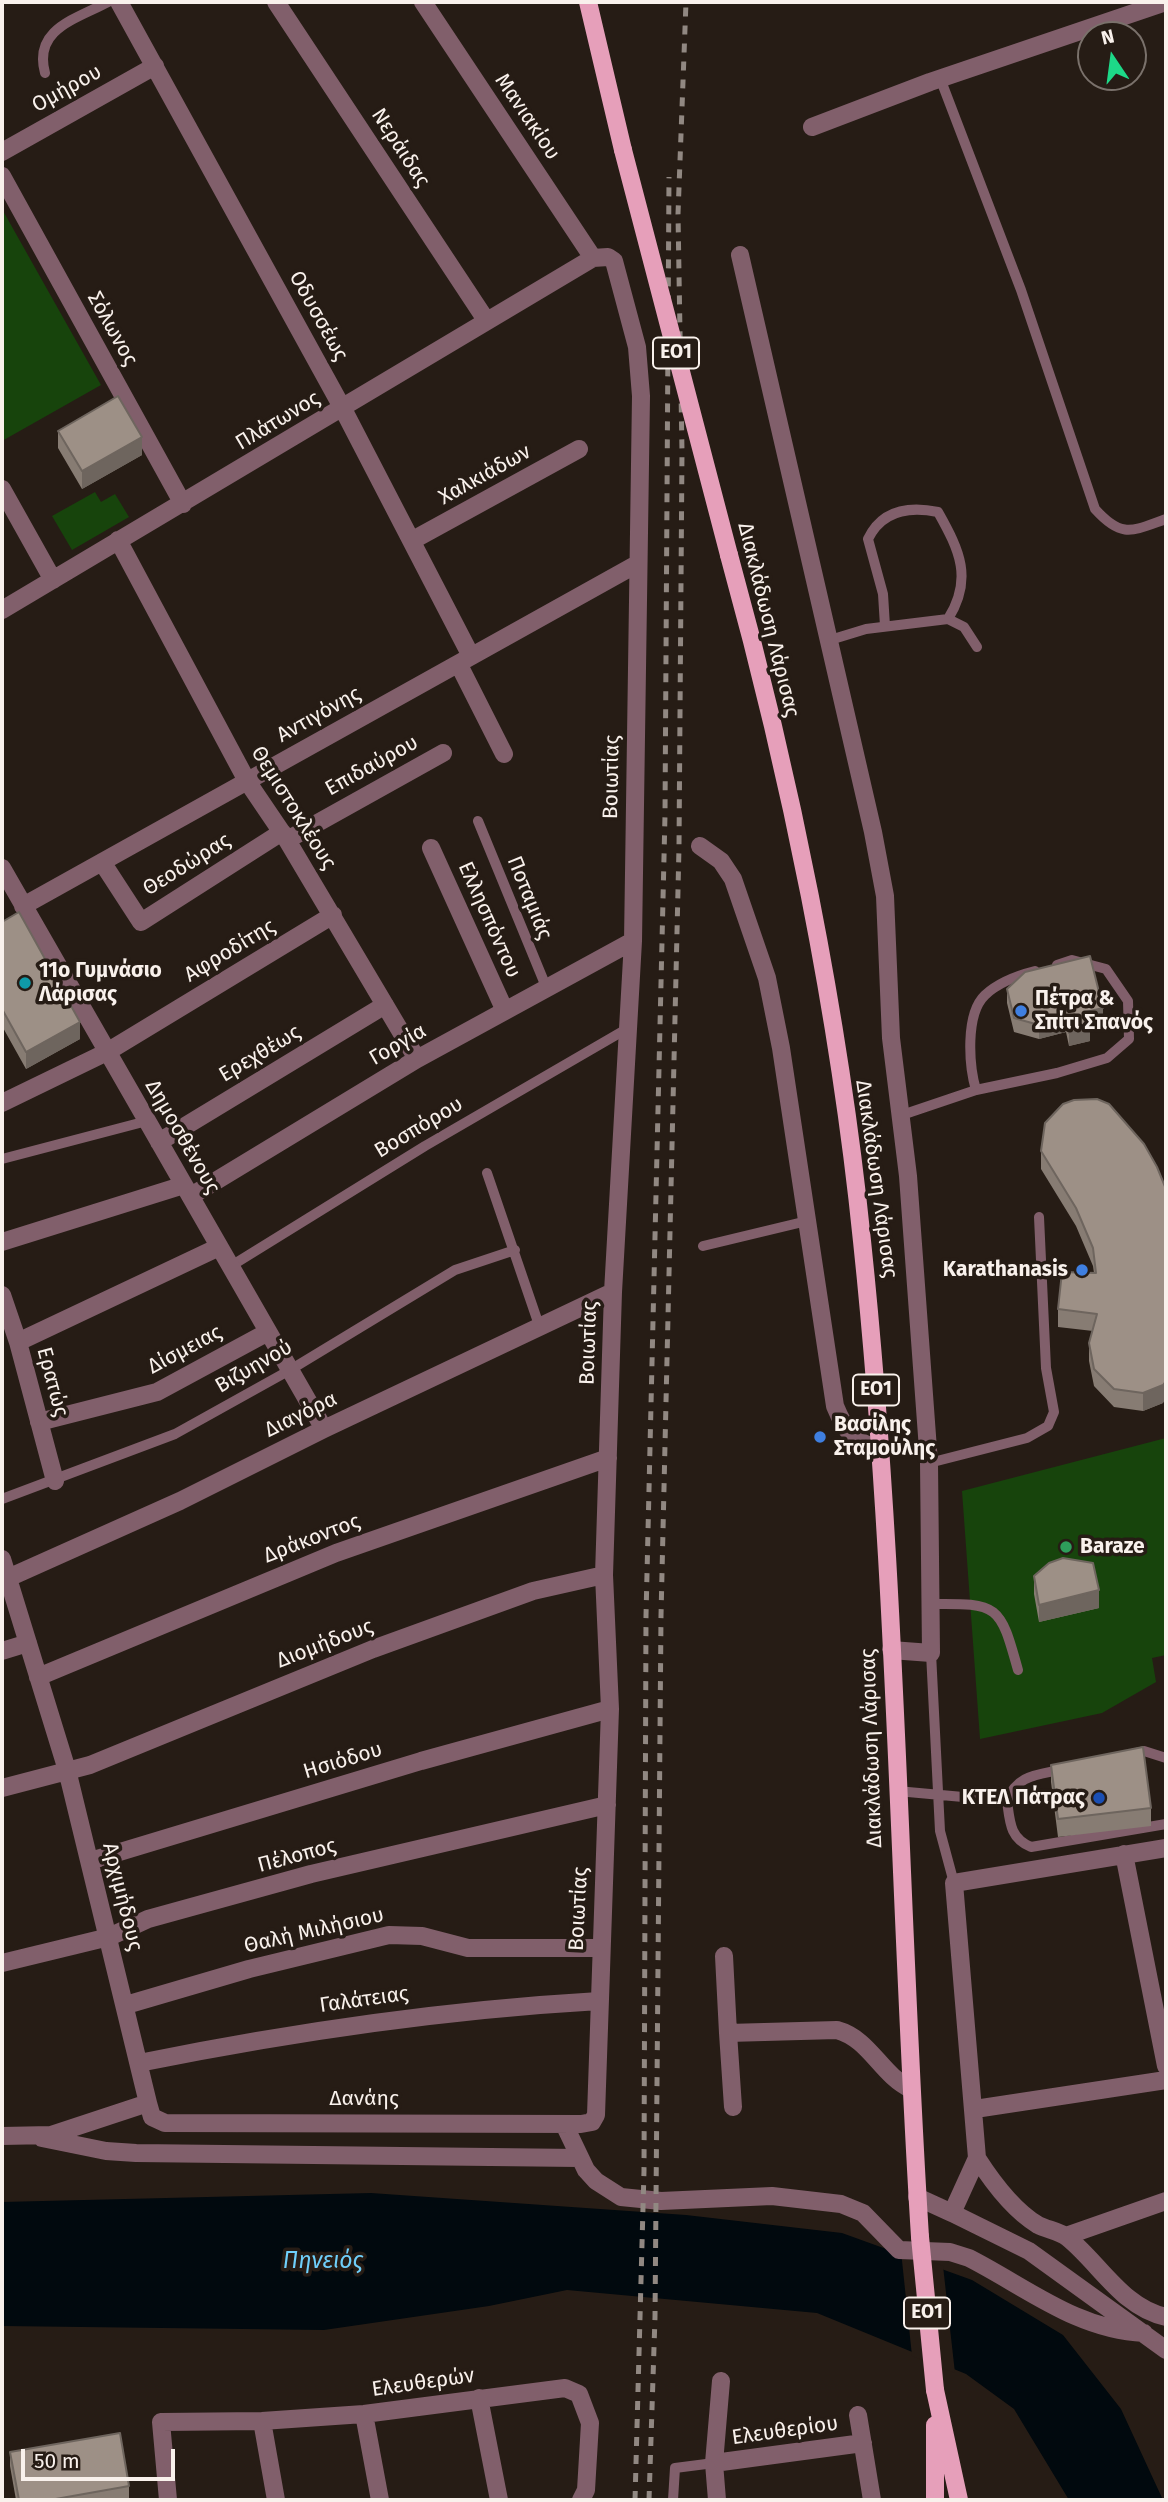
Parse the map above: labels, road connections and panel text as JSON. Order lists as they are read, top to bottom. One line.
{"streets":{"main road":["ΕΟ1","Διακλάδωση Λάρισας"],"street":["Ομήρου","Μανιακίου","Νεράιδας","Οδυσσέως","Σόλωνος","Πλάτωνος","Χαλκιάδων","Αντιγόνης","Επιδαύρου","Βοιωτίας","Θεμιστοκλέους","Θεοδώρας","Ελλησπόντου","Αφροδίτης","Γοργία","Ερεχθέως","Δημοσθένους","Δίσμειας","Ερατώς","Διαγόρα","Δράκοντος","Διομήδους","Ησιόδου","Πέλοπος","Αρχιμήδους","Θαλή Μιλήσιου","Γαλάτειας","Δανάης","Ελευθερών","Ελευθερίου"],"lane":["Ποταμιάς","Βοσπόρου","Βιζυηνού"]},"crossings":[["Ομήρου","Οδυσσέως"],["Μανιακίου","Πλάτωνος"],["Μανιακίου","Βοιωτίας"],["Νεράιδας","Πλάτωνος"],["Οδυσσέως","Πλάτωνος"],["Οδυσσέως","Χαλκιάδων"],["Οδυσσέως","Αντιγόνης"],["Σόλωνος","Πλάτωνος"],["Πλάτωνος","Βοιωτίας"],["Πλάτωνος","Θεμιστοκλέους"],["Αντιγόνης","Βοιωτίας"],["Αντιγόνης","Θεμιστοκλέους"],["Αντιγόνης","Θεοδώρας"],["Αντιγόνης","Δημοσθένους"],["Επιδαύρου","Θεμιστοκλέους"],["Επιδαύρου","Θεοδώρας"],["Βοιωτίας","Γοργία"],["Βοιωτίας","Βοσπόρου"],["Βοιωτίας","Διαγόρα"],["Βοιωτίας","Δράκοντος"],["Βοιωτίας","Διομήδους"],["Βοιωτίας","Ησιόδου"],["Βοιωτίας","Πέλοπος"],["Βοιωτίας","Θαλή Μιλήσιου"],["Βοιωτίας","Γαλάτειας"],["Βοιωτίας","Δανάης"],["Θεμιστοκλέους","Θεοδώρας"],["Θεμιστοκλέους","Αφροδίτης"],["Θεμιστοκλέους","Γοργία"],["Θεμιστοκλέους","Ερεχθέως"],["Ποταμιάς","Γοργία"],["Ελλησπόντου","Γοργία"],["Αφροδίτης","Δημοσθένους"],["Γοργία","Δημοσθένους"],["Ερεχθέως","Δημοσθένους"],["Βοσπόρου","Δημοσθένους"],["Δημοσθένους","Δίσμειας"],["Δημοσθένους","Βιζυηνού"],["Δημοσθένους","Διαγόρα"],["Δίσμειας","Ερατώς"],["Βιζυηνού","Ερατώς"],["Διαγόρα","Αρχιμήδους"],["Δράκοντος","Αρχιμήδους"],["Διομήδους","Αρχιμήδους"],["Ησιόδου","Αρχιμήδους"],["Πέλοπος","Αρχιμήδους"],["Αρχιμήδους","Θαλή Μιλήσιου"],["Αρχιμήδους","Γαλάτειας"],["Αρχιμήδους","Δανάης"]],"water":["Πηνειός"],"places":["11ο Γυμνάσιο Λάρισας","Πέτρα & Σπίτι Σπανός","Karathanasis","Βασίλης Σταμούλης","Baraze","ΚΤΕΛ Πάτρας"],"scale_bar":"50 m","north":"top"}
